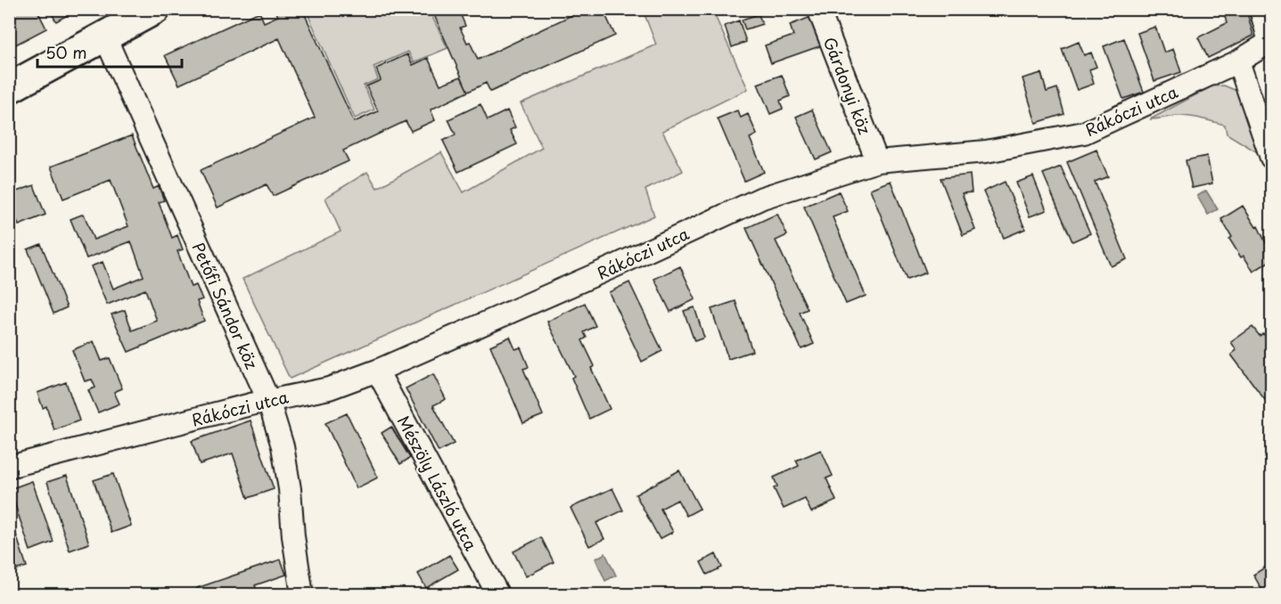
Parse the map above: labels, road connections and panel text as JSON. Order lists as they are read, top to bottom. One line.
{"streets":{"street":["Gárdonyi köz","Rákóczi utca","Petőfi Sándor köz","Mészöly László utca"]},"crossings":[["Gárdonyi köz","Rákóczi utca"],["Rákóczi utca","Petőfi Sándor köz"],["Rákóczi utca","Mészöly László utca"]],"scale_bar":"50 m"}
